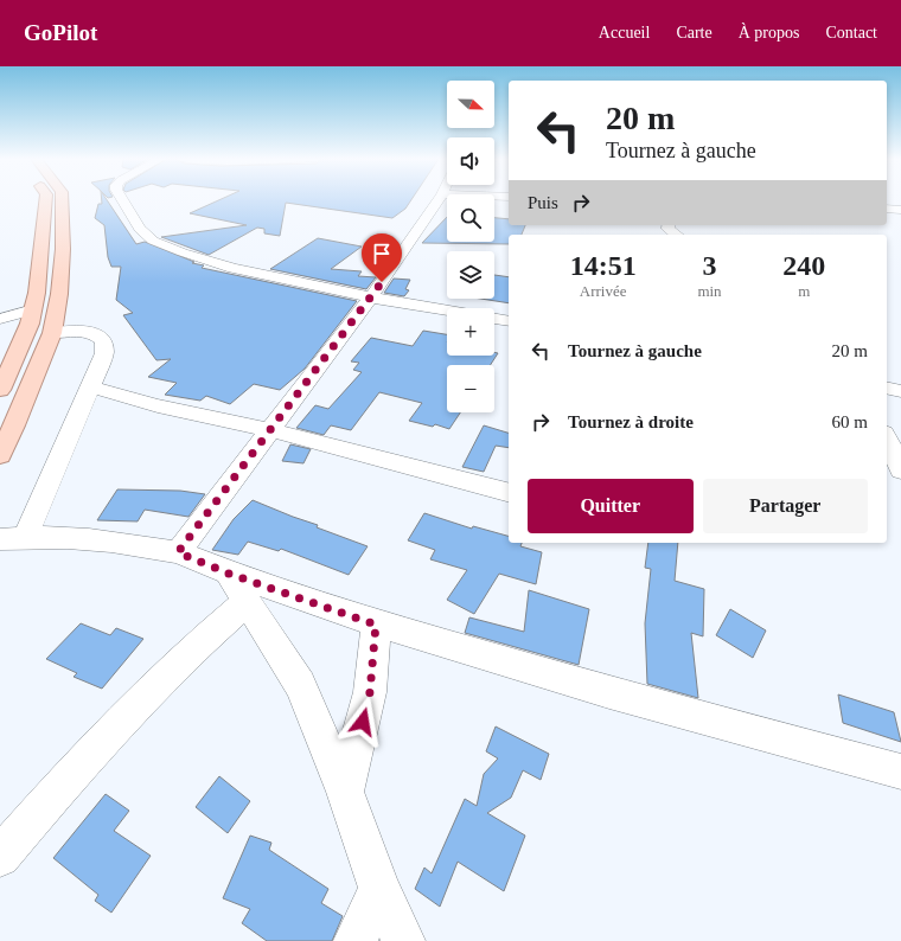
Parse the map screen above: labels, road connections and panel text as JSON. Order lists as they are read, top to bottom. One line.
{"north":"right","page":{"header":"GoPilot","nav":["Accueil","Carte","À propos","Contact"],"map_buttons":["+","−"],"turn":["20 m","Tournez à gauche"],"then":"Puis","eta":["14:51","Arrivée","3","min","240","m"],"list":[{"name":"Tournez à gauche","value":"20 m"},{"name":"Tournez à droite","value":"60 m"}],"buttons":["Quitter","Partager"]}}
